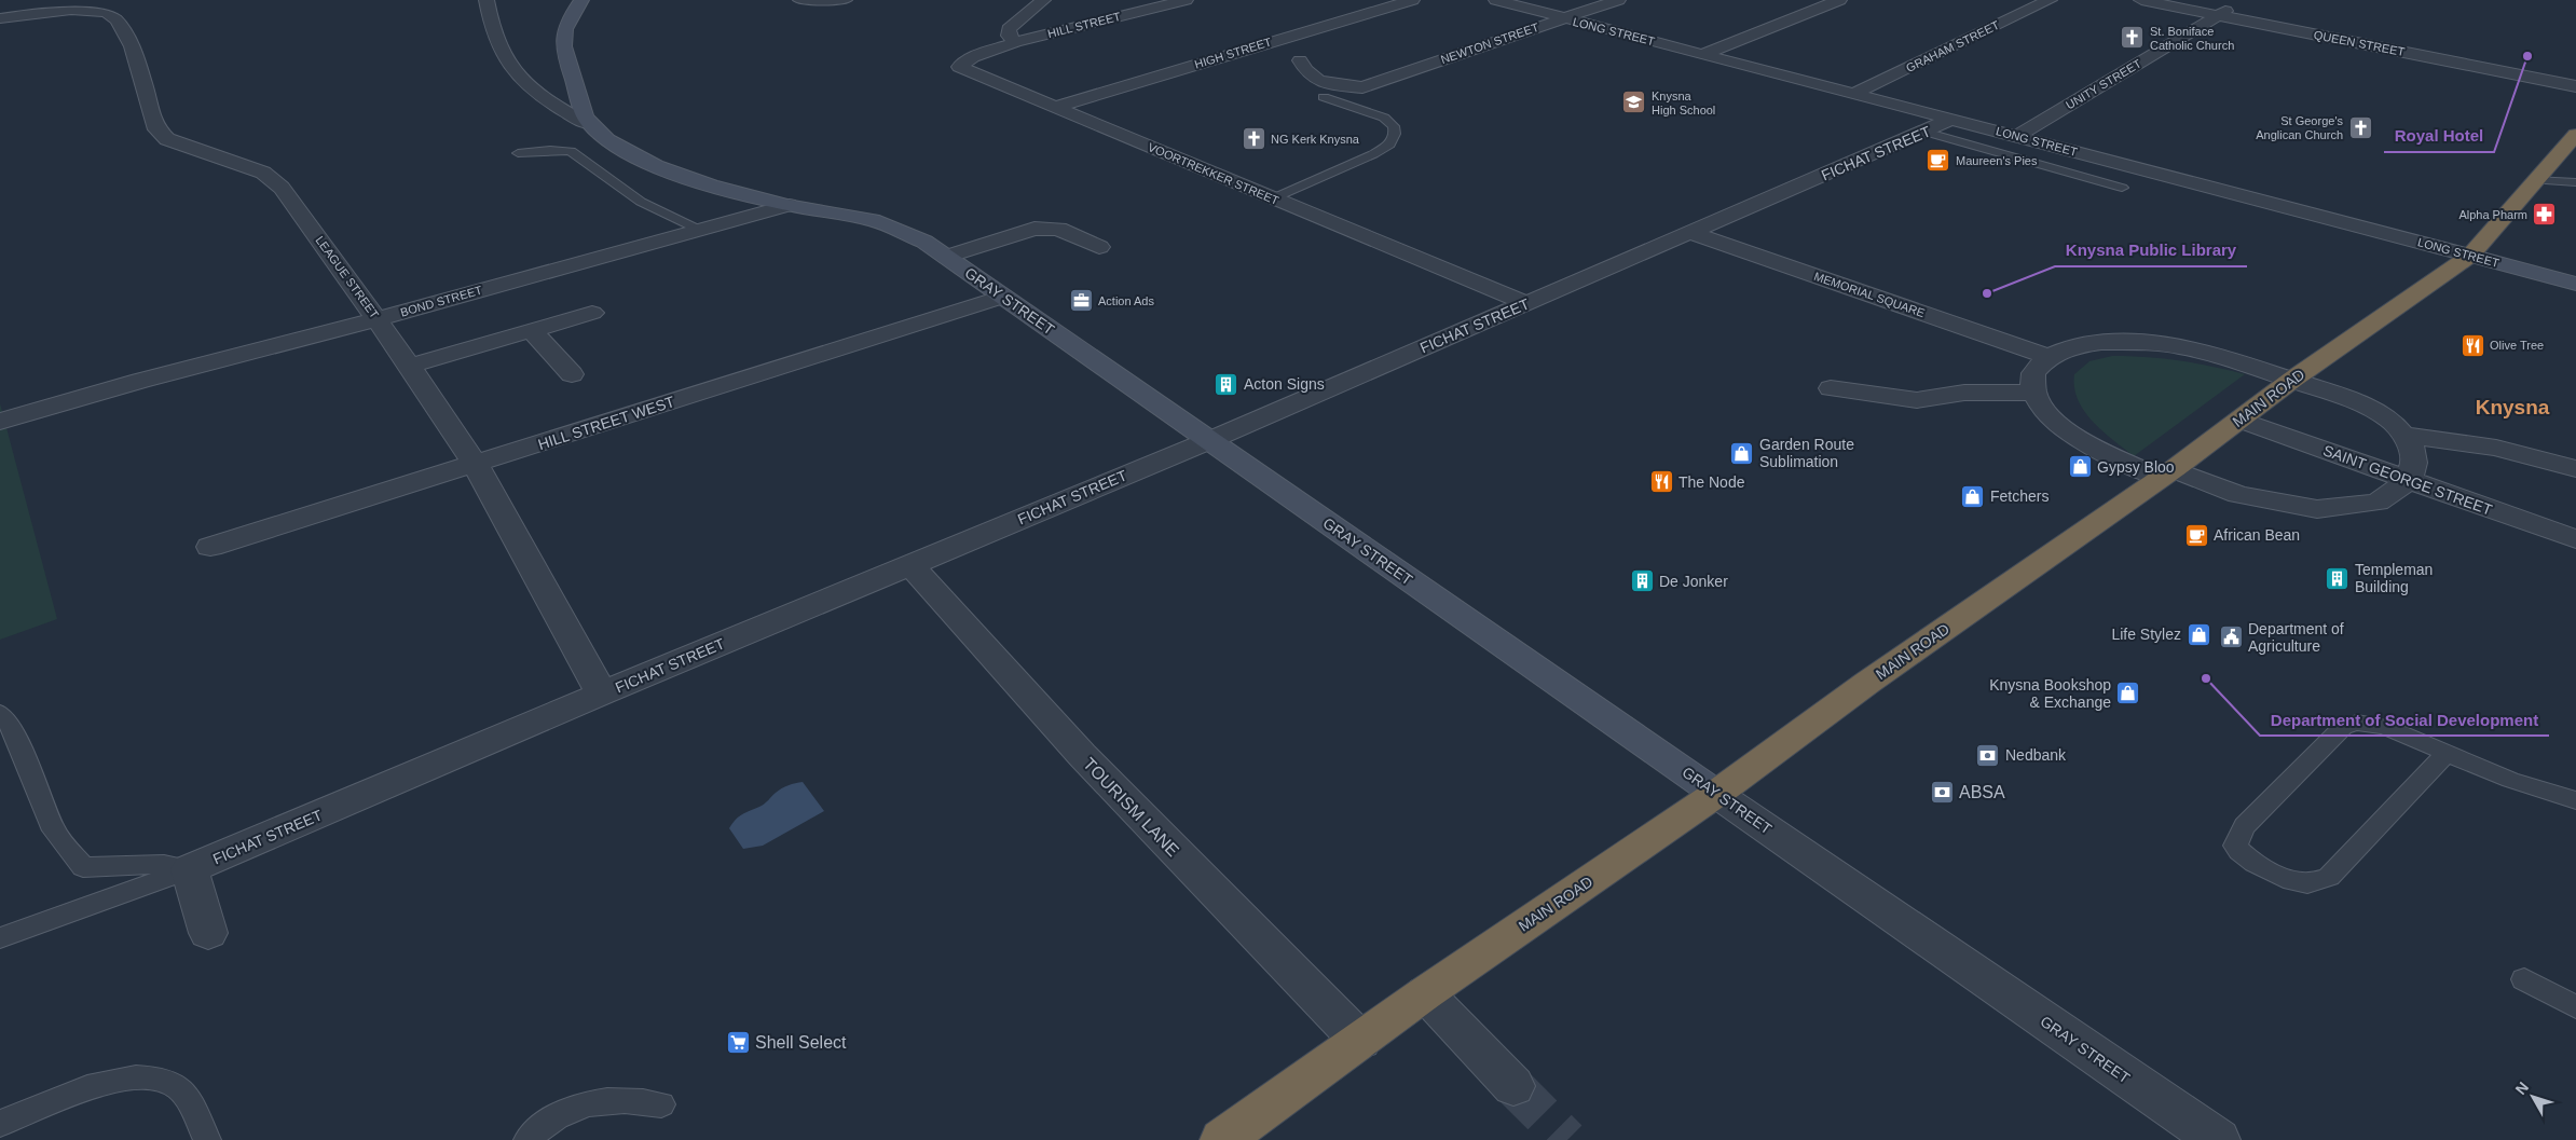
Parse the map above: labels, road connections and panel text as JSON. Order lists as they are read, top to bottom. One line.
{"streets":{"highway":["MAIN ROAD"],"street":["HILL STREET","LONG STREET","NEWTON STREET","QUEEN STREET","GRAHAM STREET","HIGH STREET","UNITY STREET","FICHAT STREET","VOORTREKKER STREET","LEAGUE STREET","MEMORIAL SQUARE","BOND STREET","GRAY STREET","HILL STREET WEST","SAINT GEORGE STREET","TOURISM LANE"]},"crossings":[["HILL STREET","VOORTREKKER STREET"],["LONG STREET","NEWTON STREET"],["LONG STREET","GRAHAM STREET"],["LONG STREET","UNITY STREET"],["LONG STREET","FICHAT STREET"],["LONG STREET","MAIN ROAD"],["QUEEN STREET","UNITY STREET"],["HIGH STREET","VOORTREKKER STREET"],["FICHAT STREET","VOORTREKKER STREET"],["FICHAT STREET","LEAGUE STREET"],["FICHAT STREET","MEMORIAL SQUARE"],["FICHAT STREET","GRAY STREET"],["FICHAT STREET","TOURISM LANE"],["LEAGUE STREET","BOND STREET"],["LEAGUE STREET","HILL STREET WEST"],["BOND STREET","GRAY STREET"],["GRAY STREET","MAIN ROAD"],["GRAY STREET","HILL STREET WEST"],["MAIN ROAD","SAINT GEORGE STREET"],["MAIN ROAD","TOURISM LANE"]],"districts":["Knysna"],"places":{"church":["St. Boniface Catholic Church","St George's Anglican Church","NG Kerk Knysna"],"other":["Royal Hotel","Knysna Public Library","Department of Social Development"],"school or university":["Knysna High School"],"cafe":["Maureen's Pies","African Bean"],"pharmacy":["Alpha Pharm"],"office":["Action Ads"],"restaurant":["Olive Tree","The Node"],"building":["Acton Signs","Templeman Building","De Jonker"],"shop":["Garden Route Sublimation","Gypsy Bloo","Fetchers","Life Stylez","Knysna Bookshop & Exchange"],"public building":["Department of Agriculture"],"bank":["Nedbank","ABSA"],"supermarket":["Shell Select"]},"north":"top left"}
